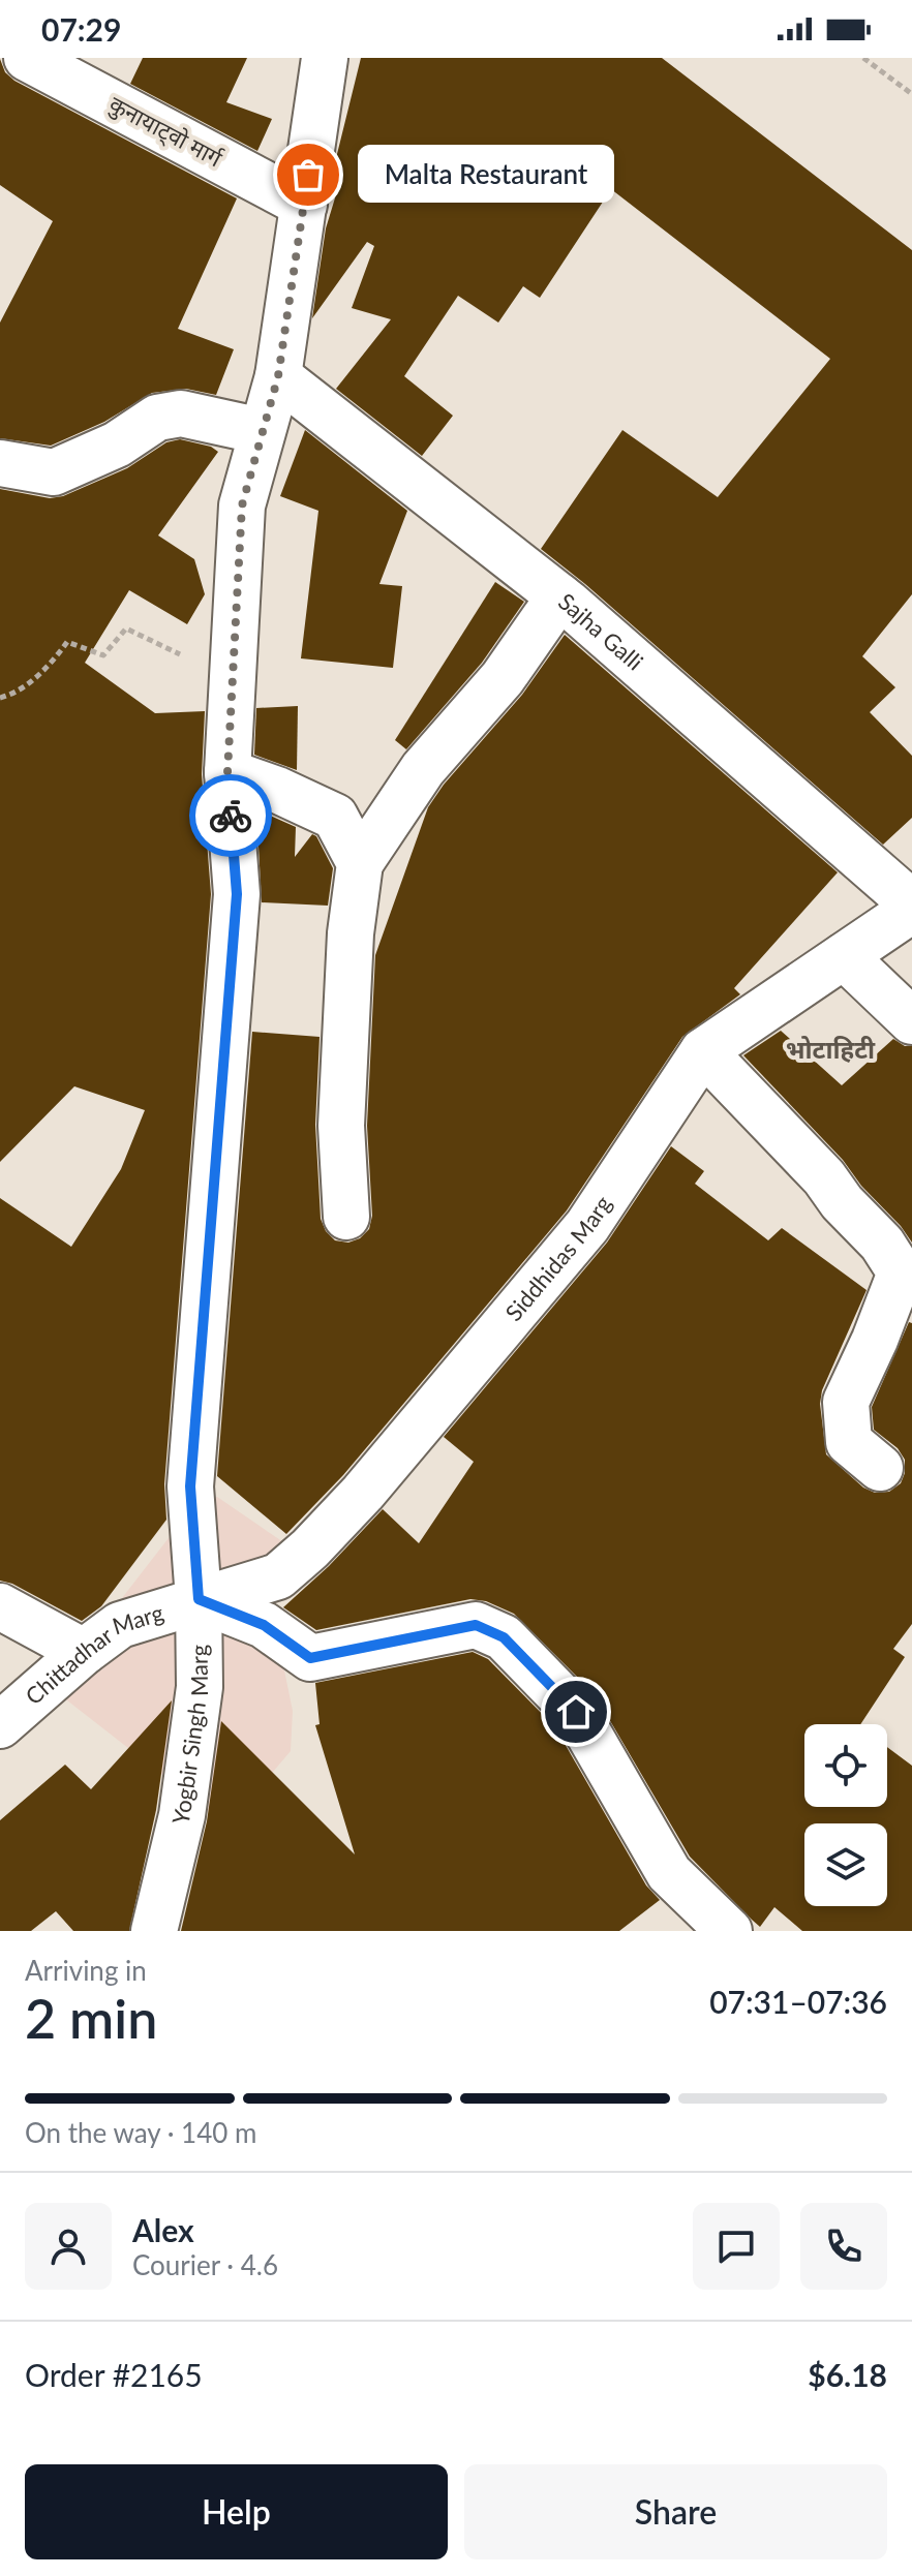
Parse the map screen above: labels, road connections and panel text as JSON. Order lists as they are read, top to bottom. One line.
{"streets":{"street":["कुनायाट्वो मार्ग","Sajha Galli","Siddhidas Marg","Chittadhar Marg","Yogbir Singh Marg"]},"crossings":[["कुनायाट्वो मार्ग","Yogbir Singh Marg"],["Sajha Galli","Yogbir Singh Marg"],["Siddhidas Marg","Chittadhar Marg"],["Siddhidas Marg","Yogbir Singh Marg"],["Chittadhar Marg","Yogbir Singh Marg"]],"districts":["भोटाहिटी"],"places":["Malta Restaurant"],"page":{"status":"07:29","bubble":"Malta Restaurant","heading":["2 min","Arriving in","07:31–07:36"],"panel":["Alex","Courier · 4.6","Order #2165","$6.18"],"bar":"On the way · 140 m","buttons":["Help","Share"]}}
